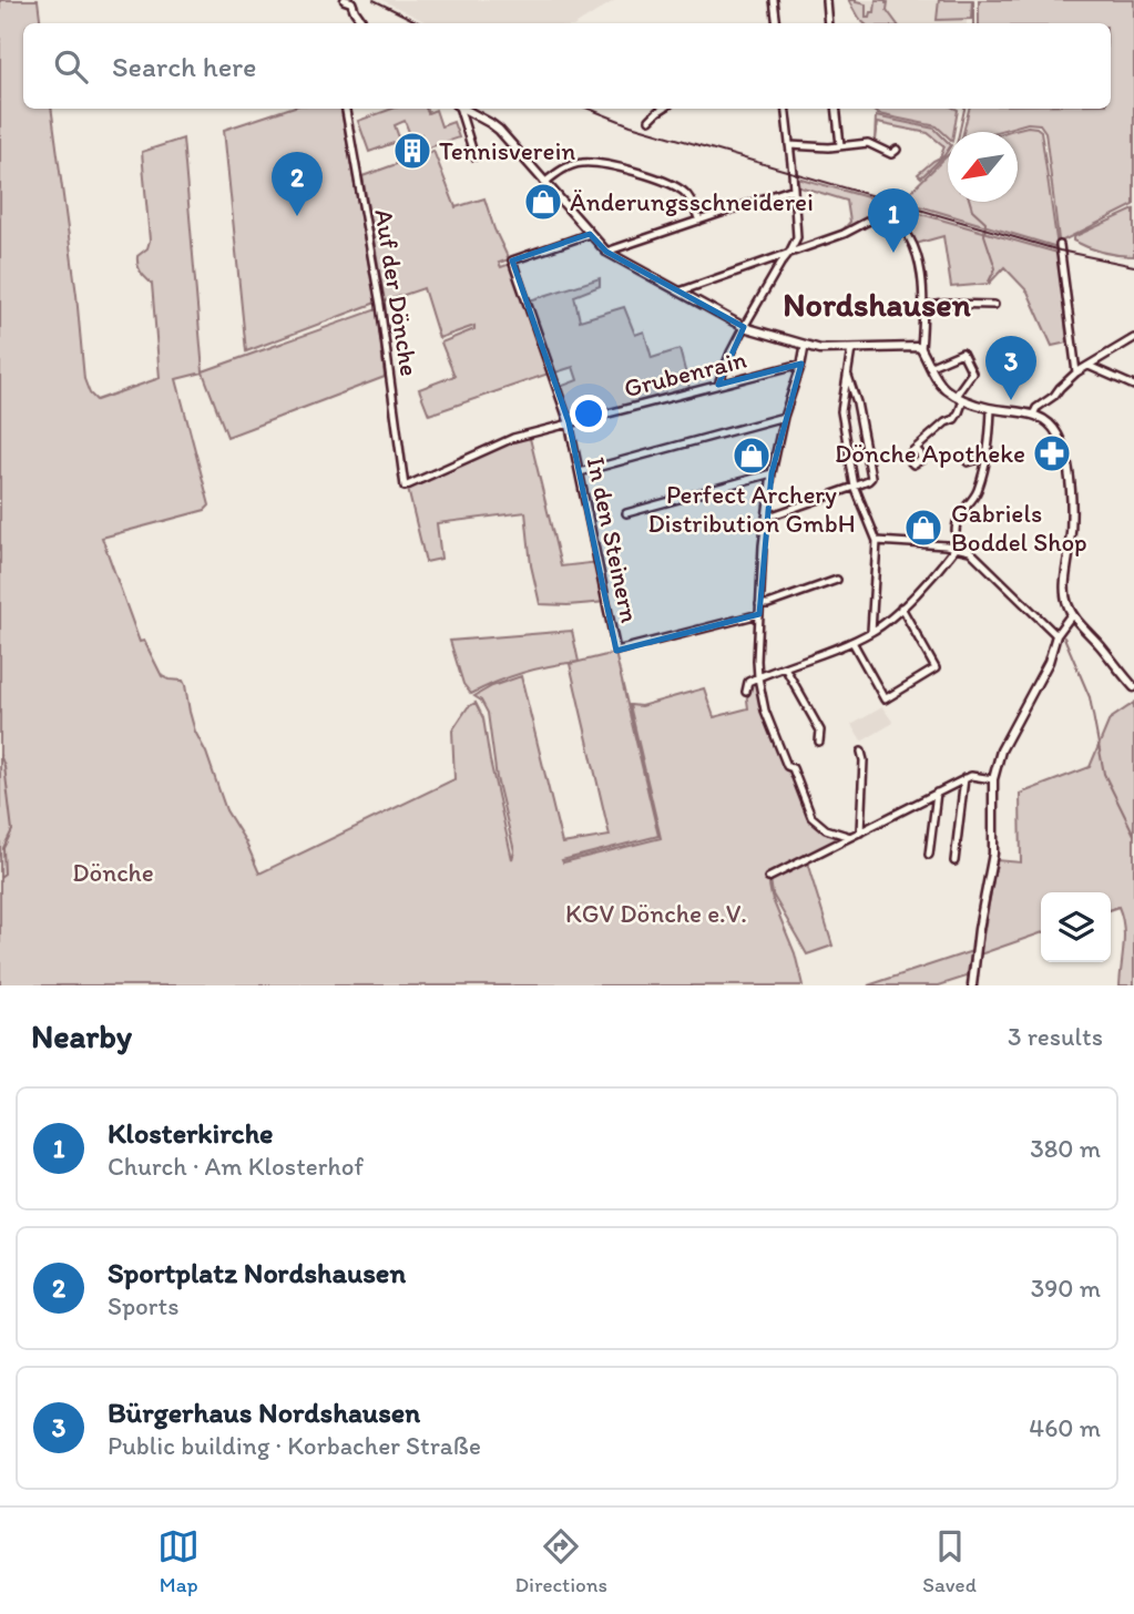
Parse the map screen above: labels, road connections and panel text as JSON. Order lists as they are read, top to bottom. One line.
{"streets":{"street":["Auf der Dönche","Grubenrain","In den Steinern"]},"crossings":[["Auf der Dönche","Grubenrain"],["Grubenrain","In den Steinern"]],"districts":["Nordshausen"],"parks":["Dönche","KGV Dönche e.V."],"places":{"building":["Tennisverein"],"shop":["Änderungsschneiderei","Perfect Archery Distribution GmbH","Gabriels Boddel Shop"],"pharmacy":["Dönche Apotheke"]},"north":"bottom left","page":{"search":"Search here","pins":["2","1","3"],"heading":["Nearby","3 results"],"list":[{"mark":"1","name":"Klosterkirche","note":"Church · Am Klosterhof","value":"380 m"},{"mark":"2","name":"Sportplatz Nordshausen","note":"Sports","value":"390 m"},{"mark":"3","name":"Bürgerhaus Nordshausen","note":"Public building · Korbacher Straße","value":"460 m"}],"nav":["Map","Directions","Saved"]}}
